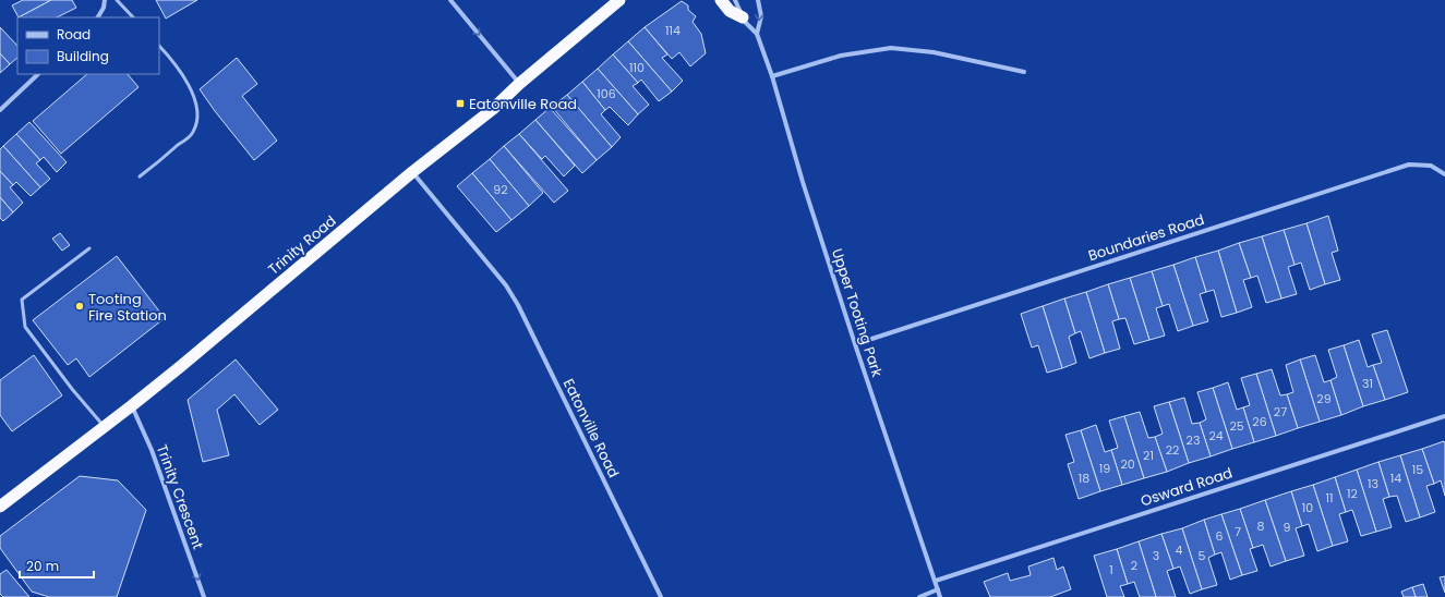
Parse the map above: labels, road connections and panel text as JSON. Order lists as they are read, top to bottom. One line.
{"streets":{"highway":["Trinity Road"],"street":["Boundaries Road","Upper Tooting Park","Eatonville Road","Osward Road","Trinity Crescent"]},"crossings":[["Boundaries Road","Upper Tooting Park"],["Trinity Road","Eatonville Road"],["Trinity Road","Trinity Crescent"],["Upper Tooting Park","Osward Road"]],"one_way":["Trinity Crescent"],"places":{"transit":["Eatonville Road"],"other":["Tooting Fire Station"]},"house_numbers":["114","110","106","92","31","29","27","26","25","24","23","22","21","20","19","15","18","14","13","12","11","10","8","9","7","6","4","3","5","2","1"],"legend":["Road","Building"],"scale_bar":"20 m"}
